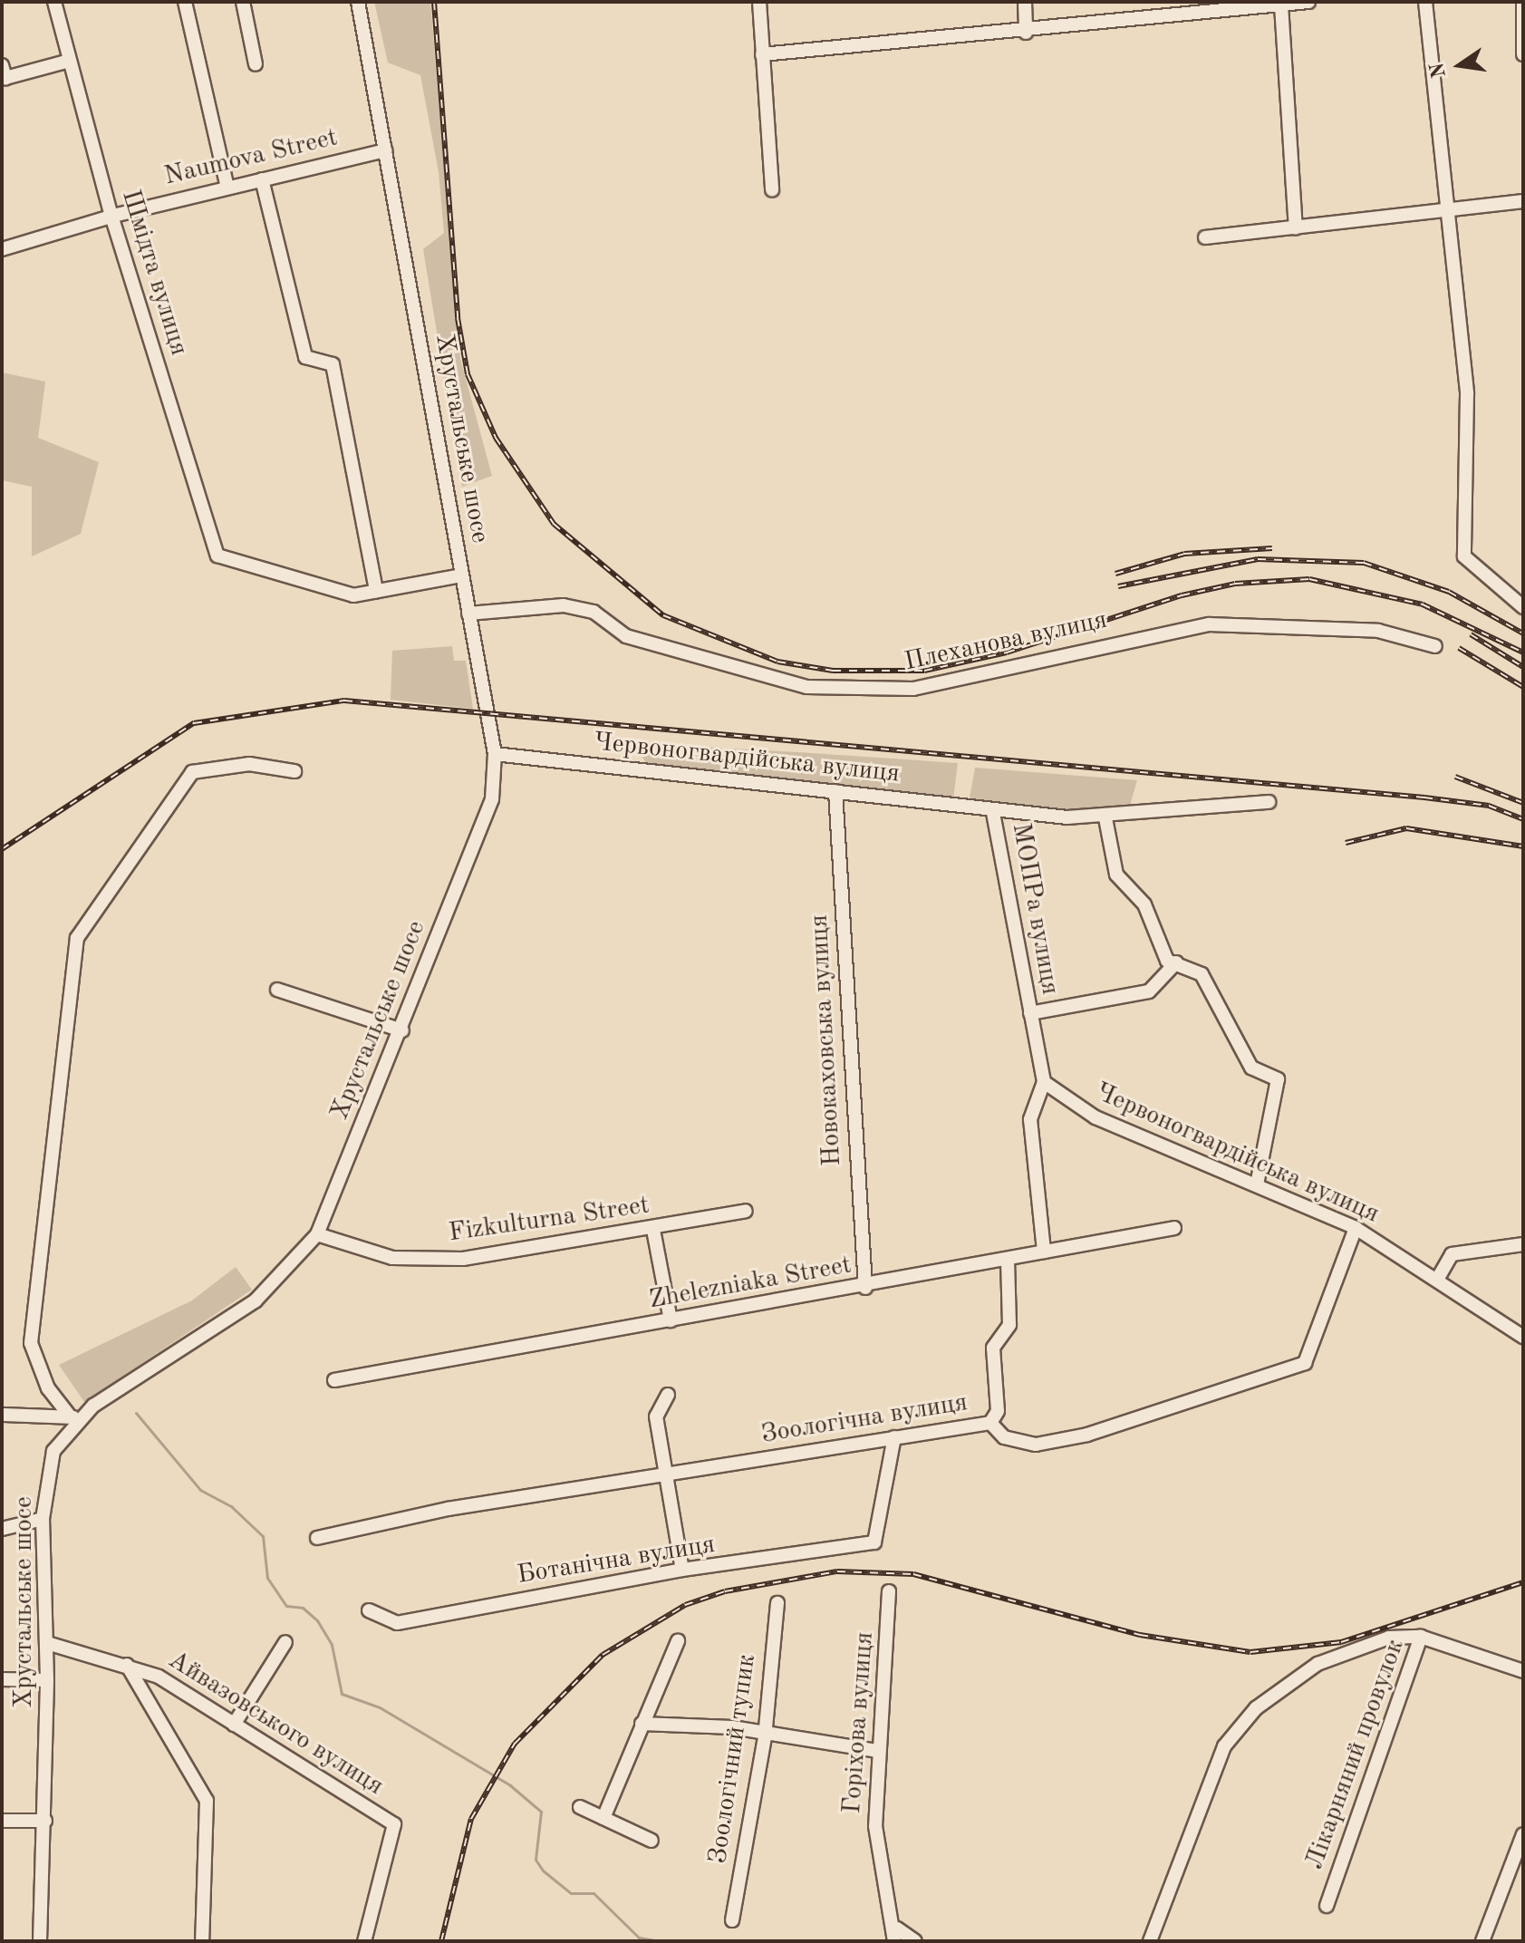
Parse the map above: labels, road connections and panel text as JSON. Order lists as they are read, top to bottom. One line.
{"streets":{"street":["Naumova Street","Шмідта вулиця","Хрустальське шосе","Плеханова вулиця","Червоногвардійська вулиця","МОПРа вулиця","Новокаховська вулиця","Fizkulturna Street","Zhelezniaka Street","Зоологічна вулиця","Ботанічна вулиця","Горіхова вулиця","Айвазовського вулиця","Лікарняний провулок","Зоологічний тупик"]},"crossings":[["Naumova Street","Шмідта вулиця"],["Naumova Street","Хрустальське шосе"],["Хрустальське шосе","Плеханова вулиця"],["Хрустальське шосе","Червоногвардійська вулиця"],["Хрустальське шосе","Fizkulturna Street"],["Хрустальське шосе","Айвазовського вулиця"],["Червоногвардійська вулиця","МОПРа вулиця"],["Червоногвардійська вулиця","Новокаховська вулиця"],["Червоногвардійська вулиця","Зоологічна вулиця"],["Новокаховська вулиця","Zhelezniaka Street"],["Зоологічна вулиця","Ботанічна вулиця"]],"north":"left"}
